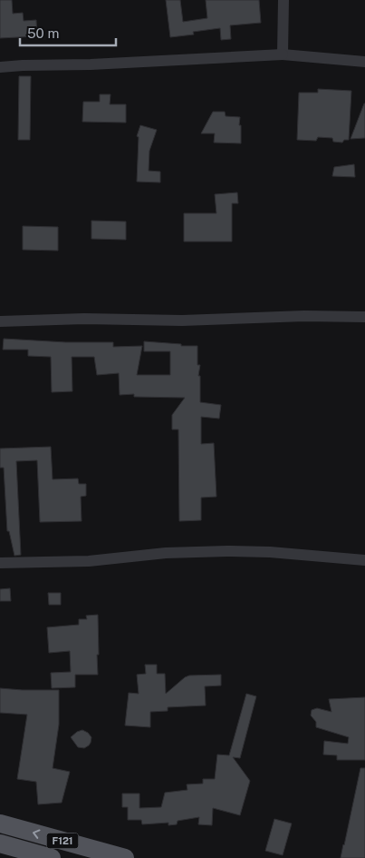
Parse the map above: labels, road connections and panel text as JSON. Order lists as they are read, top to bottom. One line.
{"streets":{"main road":["F121"]},"scale_bar":"50 m"}
